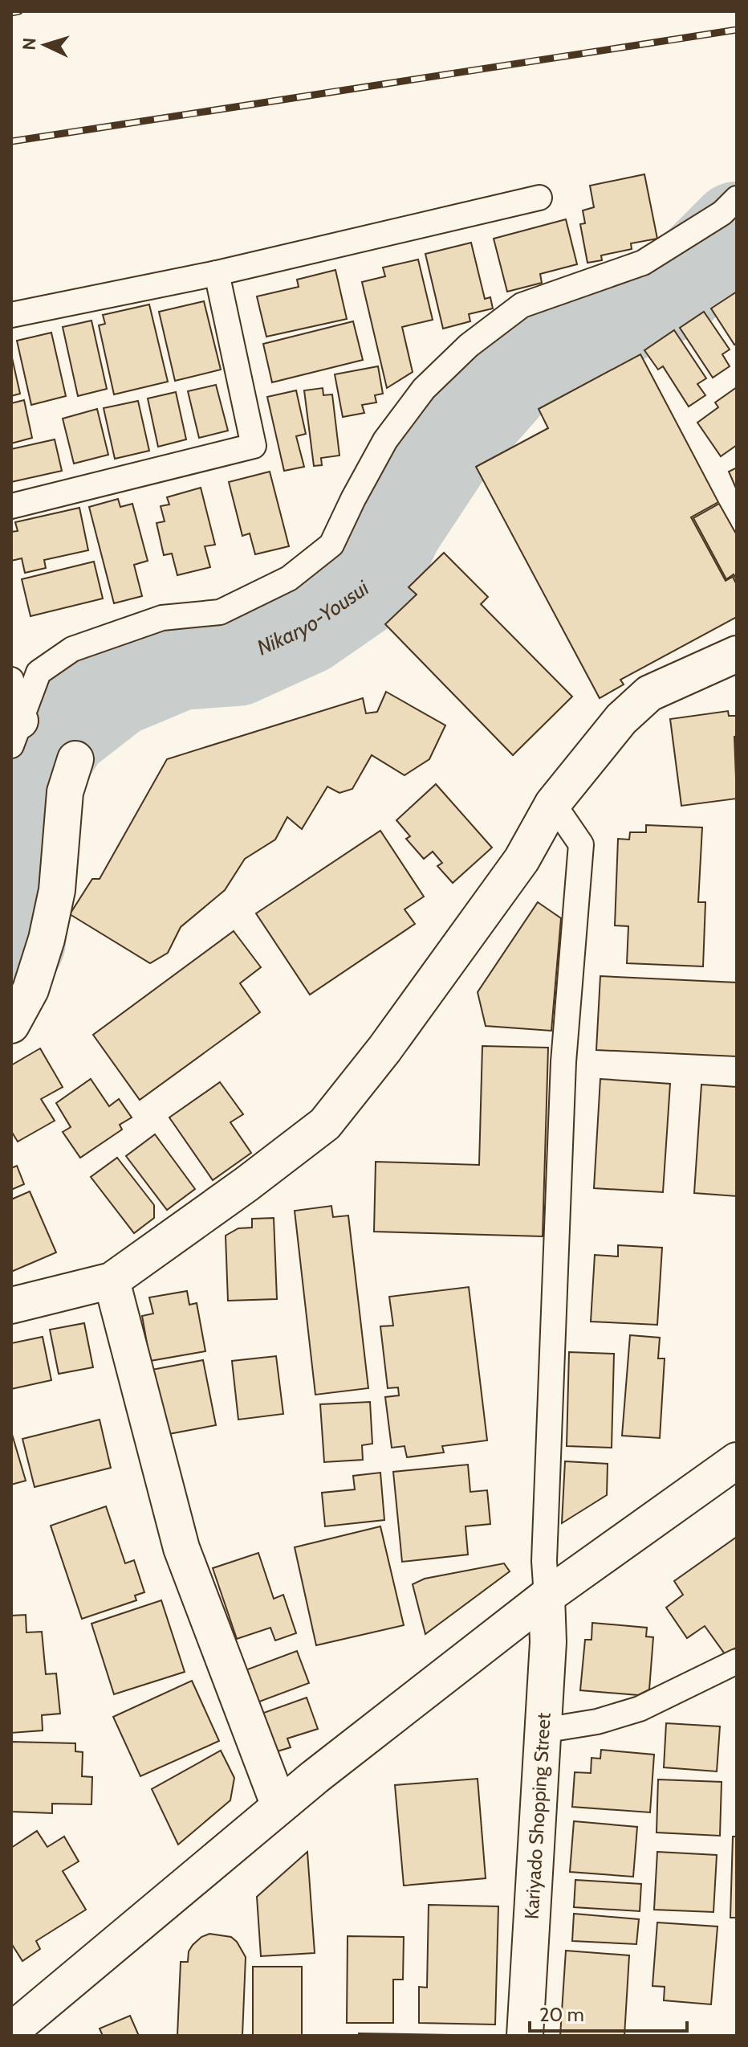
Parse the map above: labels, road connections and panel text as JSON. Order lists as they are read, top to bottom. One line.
{"streets":{"street":["Kariyado Shopping Street"]},"water":["Nikaryo-Yousui"],"scale_bar":"20 m","north":"left"}
